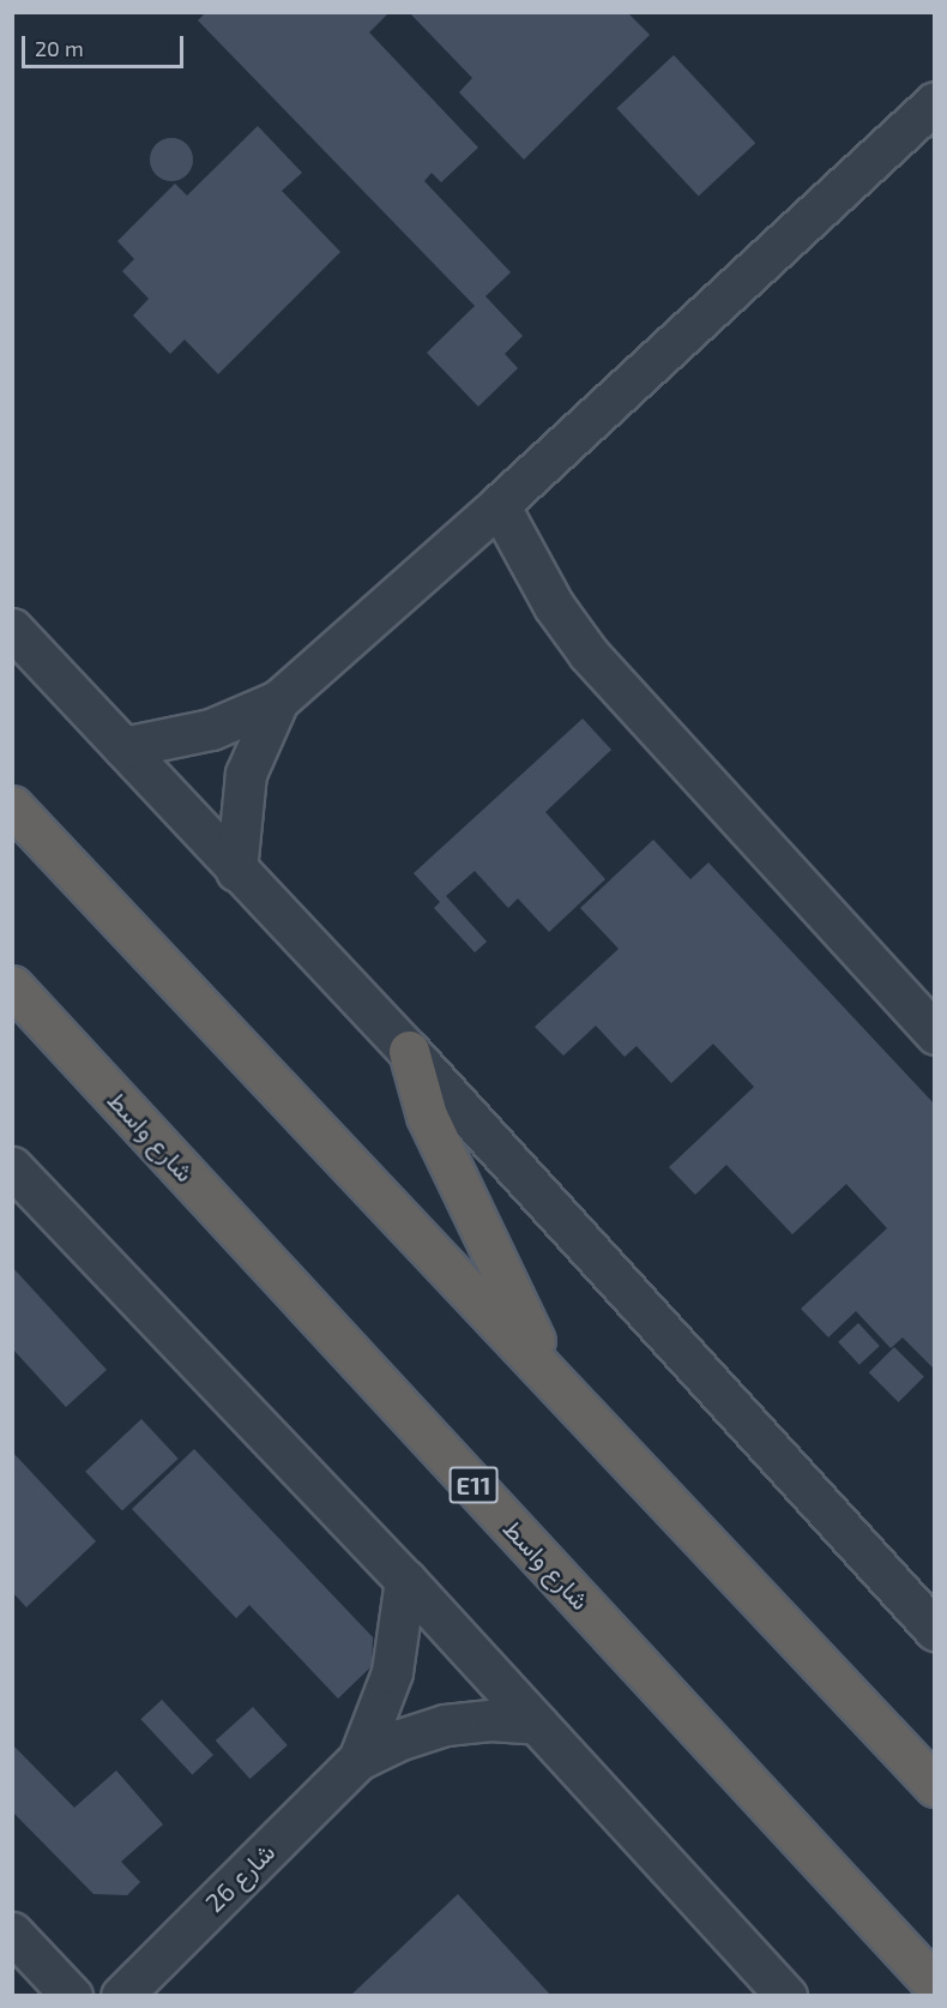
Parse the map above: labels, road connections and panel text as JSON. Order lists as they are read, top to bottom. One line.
{"streets":{"highway":["شارع واسط","E11"],"street":["شارع 26"]},"scale_bar":"20 m"}
